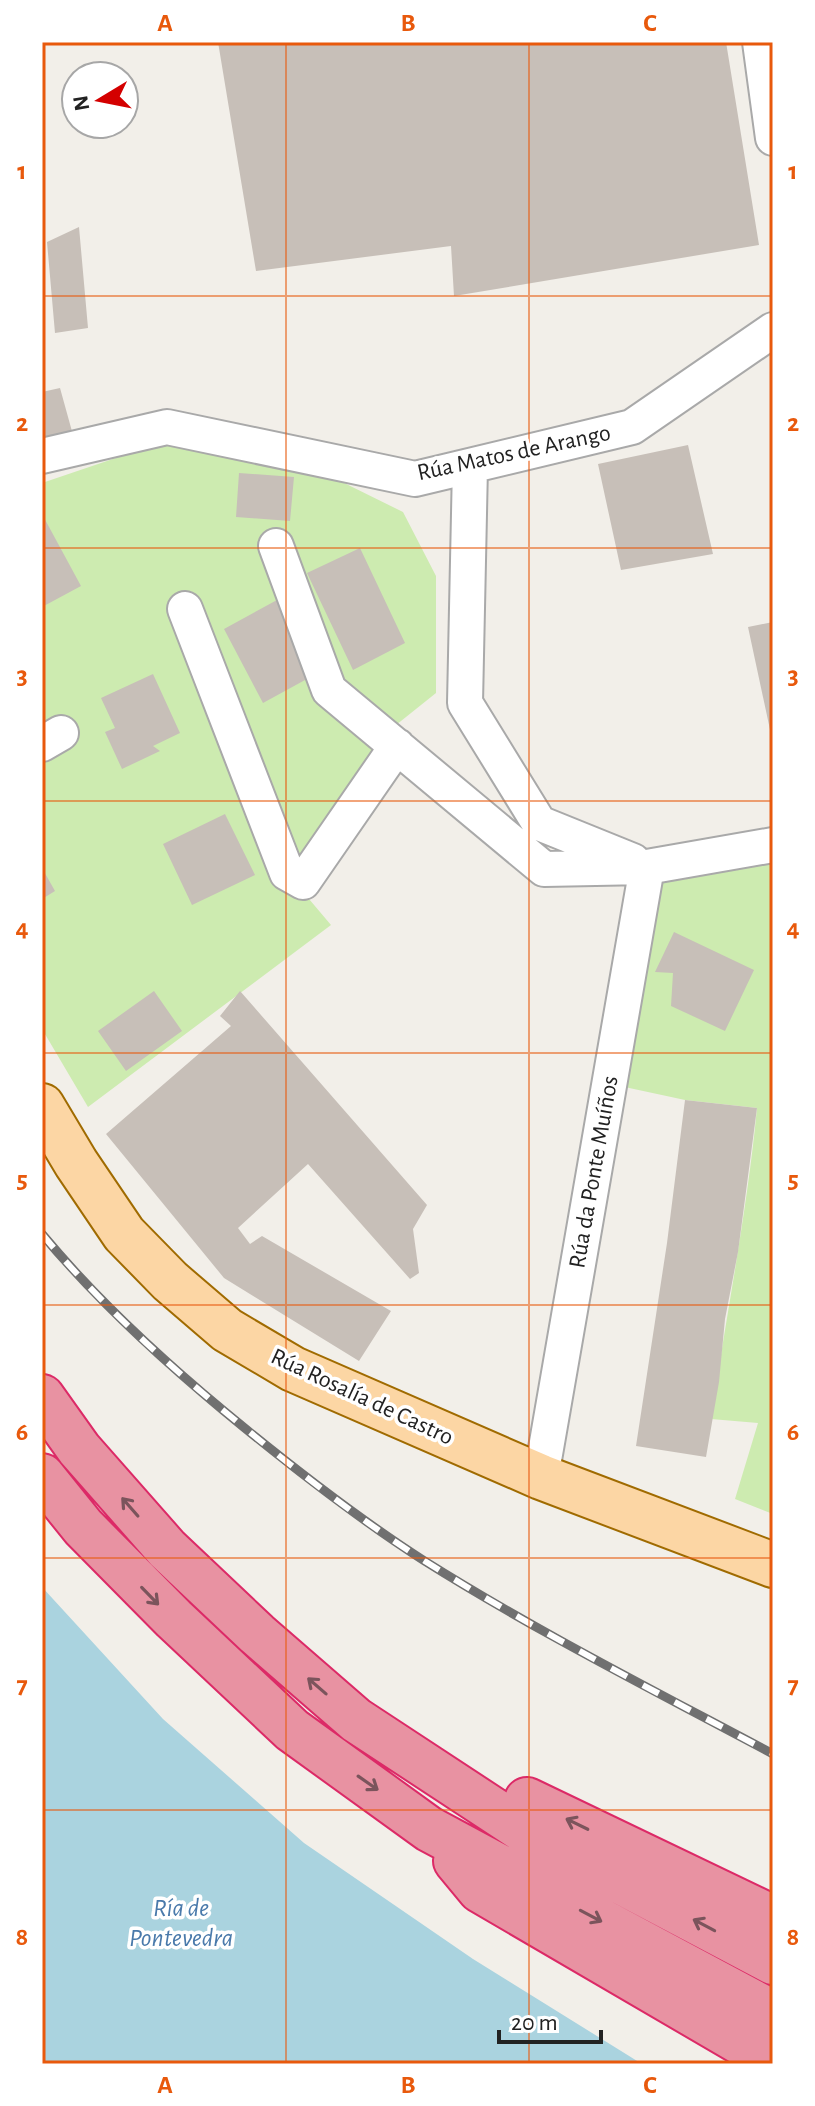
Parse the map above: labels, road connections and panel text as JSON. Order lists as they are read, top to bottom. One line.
{"streets":{"main road":["Rúa Rosalía de Castro"],"street":["Rúa Matos de Arango","Rúa da Ponte Muíños"]},"crossings":[["Rúa da Ponte Muíños","Rúa Rosalía de Castro"]],"water":["Ría de Pontevedra"],"scale_bar":"20 m","north":"left","grid":{"columns":["A","B","C"],"rows":["1","2","3","4","5","6","7","8"]}}
